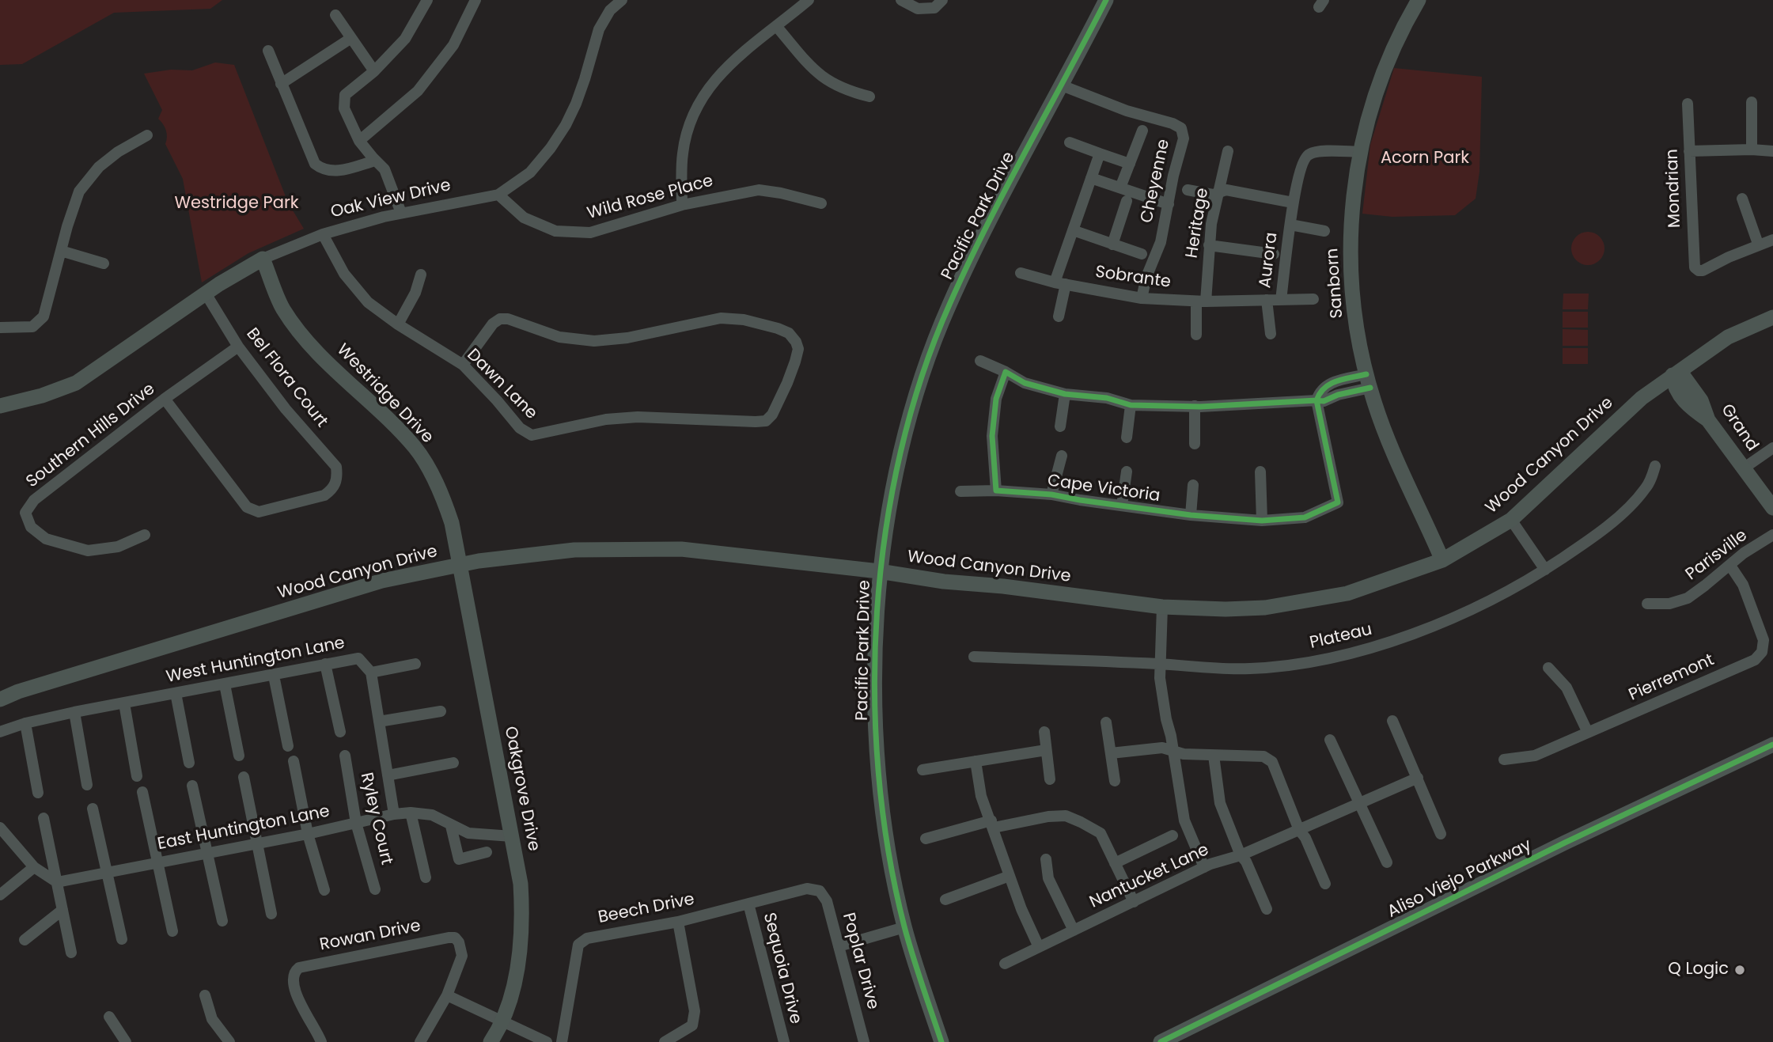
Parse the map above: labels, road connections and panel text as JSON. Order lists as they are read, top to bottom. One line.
{"streets":{"street":["Cheyenne","Mondrian","Wild Rose Place","Oak View Drive","Pacific Park Drive","Heritage","Aurora","Sobrante","Sanborn","Bel Flora Court","Dawn Lane","Westridge Drive","Grand","Southern Hills Drive","Wood Canyon Drive","Cape Victoria","Parisville","Plateau","West Huntington Lane","Pierremont","Oakgrove Drive","Ryley Court","East Huntington Lane","Nantucket Lane","Aliso Viejo Parkway","Beech Drive","Rowan Drive","Poplar Drive","Sequoia Drive"]},"crossings":[["Cheyenne","Pacific Park Drive"],["Cheyenne","Sobrante"],["Wild Rose Place","Oak View Drive"],["Oak View Drive","Bel Flora Court"],["Oak View Drive","Dawn Lane"],["Oak View Drive","Westridge Drive"],["Pacific Park Drive","Wood Canyon Drive"],["Heritage","Sobrante"],["Aurora","Sobrante"],["Aurora","Sanborn"],["Sanborn","Wood Canyon Drive"],["Bel Flora Court","Southern Hills Drive"],["Westridge Drive","Wood Canyon Drive"],["Westridge Drive","Oakgrove Drive"],["Grand","Wood Canyon Drive"],["Wood Canyon Drive","Oakgrove Drive"],["Parisville","Pierremont"],["Oakgrove Drive","East Huntington Lane"],["Ryley Court","East Huntington Lane"],["Beech Drive","Poplar Drive"],["Beech Drive","Sequoia Drive"]],"parks":["Acorn Park","Westridge Park"],"places":["Q Logic"]}
